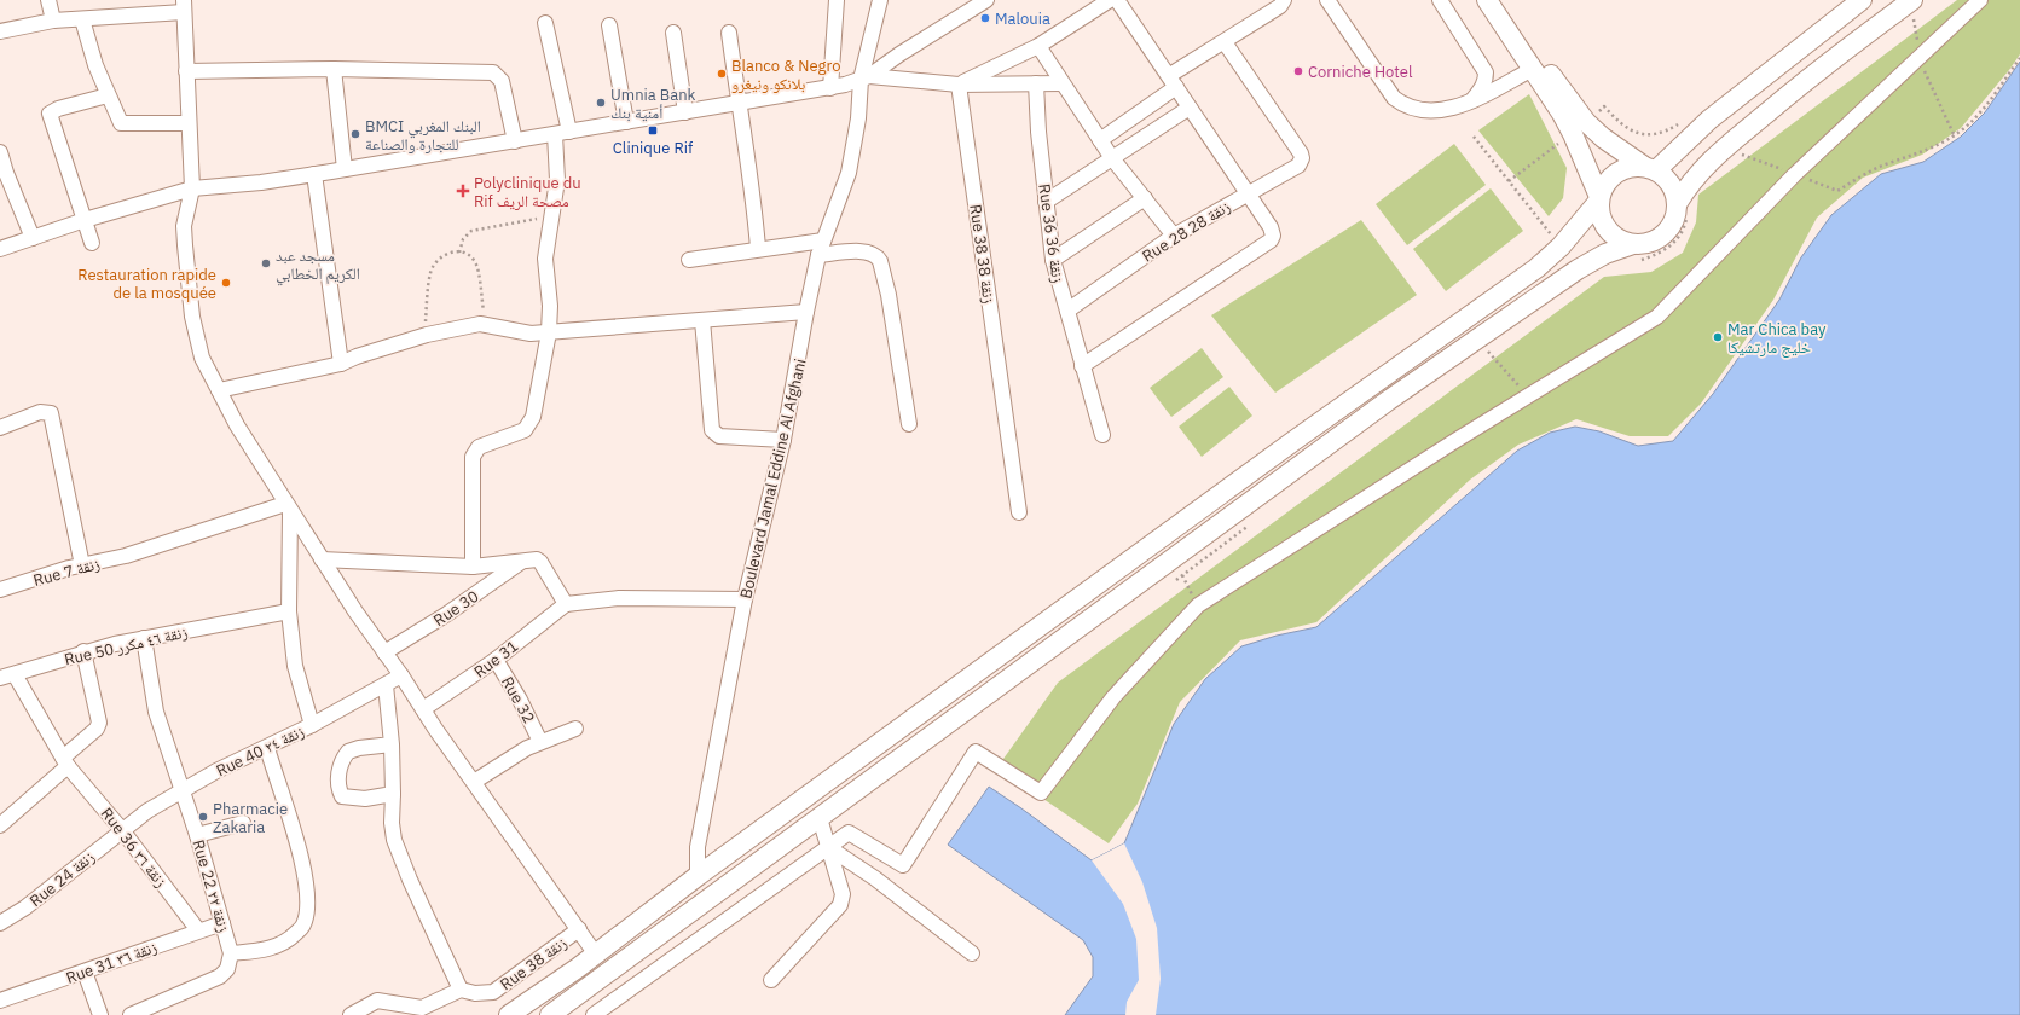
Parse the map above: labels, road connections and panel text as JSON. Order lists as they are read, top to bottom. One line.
{"streets":{"street":["Rue 28 زنقة 28","Rue 36 زنقة 36","Rue 38 زنقة 38","Boulevard Jamal Eddine Al Afghani","Rue 7 زنقة","Rue 30","Rue 50 زنقة ٤٦ مكرر","Rue 31","Rue 32","Rue 40 زنقة ٢٤","Rue 36 زنقة ٣٦","Rue 24 زنقة","Rue 22 زنقة ٢٢","Rue 31 زنقة ٣٦","Rue 38 زنقة"]},"crossings":[["Rue 28 زنقة 28","Rue 36 زنقة 36"],["Rue 50 زنقة ٤٦ مكرر","Rue 36 زنقة ٣٦"],["Rue 50 زنقة ٤٦ مكرر","Rue 22 زنقة ٢٢"],["Rue 31","Rue 32"],["Rue 40 زنقة ٢٤","Rue 36 زنقة ٣٦"],["Rue 40 زنقة ٢٤","Rue 24 زنقة"],["Rue 40 زنقة ٢٤","Rue 22 زنقة ٢٢"],["Rue 36 زنقة ٣٦","Rue 24 زنقة"],["Rue 36 زنقة ٣٦","Rue 31 زنقة ٣٦"],["Rue 22 زنقة ٢٢","Rue 31 زنقة ٣٦"]],"places":{"other":["Malouia","Corniche Hotel","Blanco & Negro بلانكو ونيغرو","Umnia Bank أمنية بنك","BMCI البنك المغربي للتجارة والصناعة","مسجد عبد الكريم الخطابي","Restauration rapide de la mosquée","Mar Chica bay خليج مارتشيكا","Pharmacie Zakaria"],"transit":["Clinique Rif"],"health":["Polyclinique du Rif مصحة الريف"]}}
